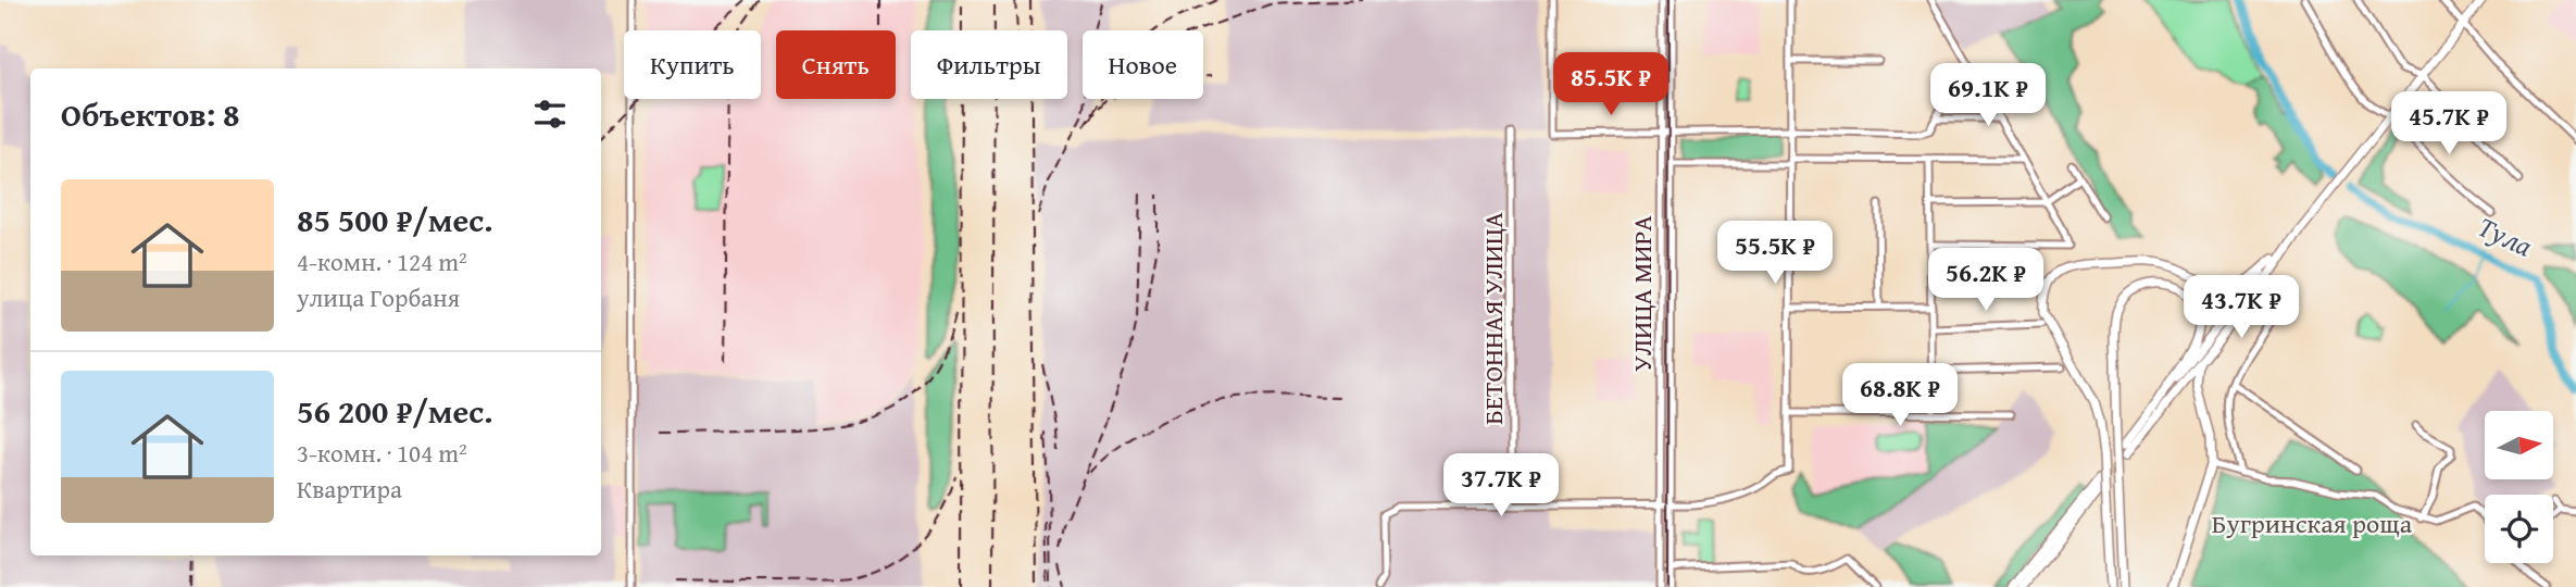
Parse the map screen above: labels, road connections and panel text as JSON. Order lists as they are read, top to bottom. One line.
{"streets":{"street":["УЛИЦА МИРА","БЕТОННАЯ УЛИЦА"]},"water":["Тула"],"parks":["Бугринская роща"],"north":"right","page":{"chip":["Купить","Снять","Фильтры","Новое"],"price":["85.5K ₽","69.1K ₽","45.7K ₽","55.5K ₽","56.2K ₽","43.7K ₽","68.8K ₽","37.7K ₽"],"heading":"Объектов: 8","list":[{"name":"85 500 ₽/мес.","note":"4-комн. · 124 m² · улица Горбаня"},{"name":"56 200 ₽/мес.","note":"3-комн. · 104 m² · Квартира"}]}}
